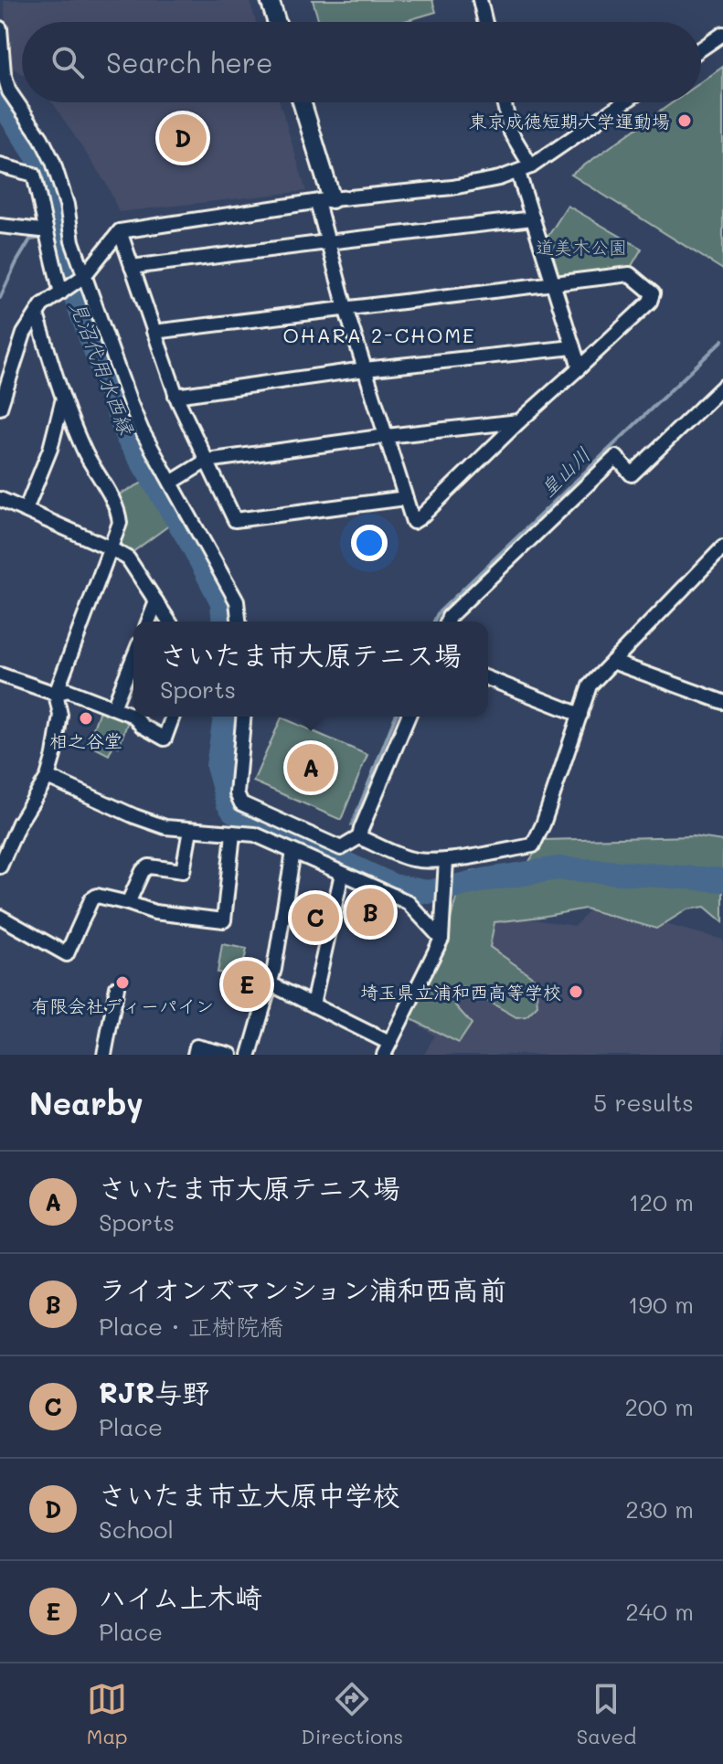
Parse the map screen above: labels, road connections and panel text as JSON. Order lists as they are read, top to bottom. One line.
{"districts":["OHARA 2-CHOME"],"water":["見沼代用水西縁","皇山川"],"parks":["道美木公園"],"places":["東京成徳短期大学運動場","相之谷堂","有限会社ディーパイン","埼玉県立浦和西高等学校"],"page":{"search":"Search here","pins":["D","A","B","C","E"],"popup":["さいたま市大原テニス場","Sports"],"heading":["Nearby","5 results"],"list":[{"mark":"A","name":"さいたま市大原テニス場","note":"Sports","value":"120 m"},{"mark":"B","name":"ライオンズマンション浦和西高前","note":"Place · 正樹院橋","value":"190 m"},{"mark":"C","name":"RJR与野","note":"Place","value":"200 m"},{"mark":"D","name":"さいたま市立大原中学校","note":"School","value":"230 m"},{"mark":"E","name":"ハイム上木崎","note":"Place","value":"240 m"}],"nav":["Map","Directions","Saved"]}}
